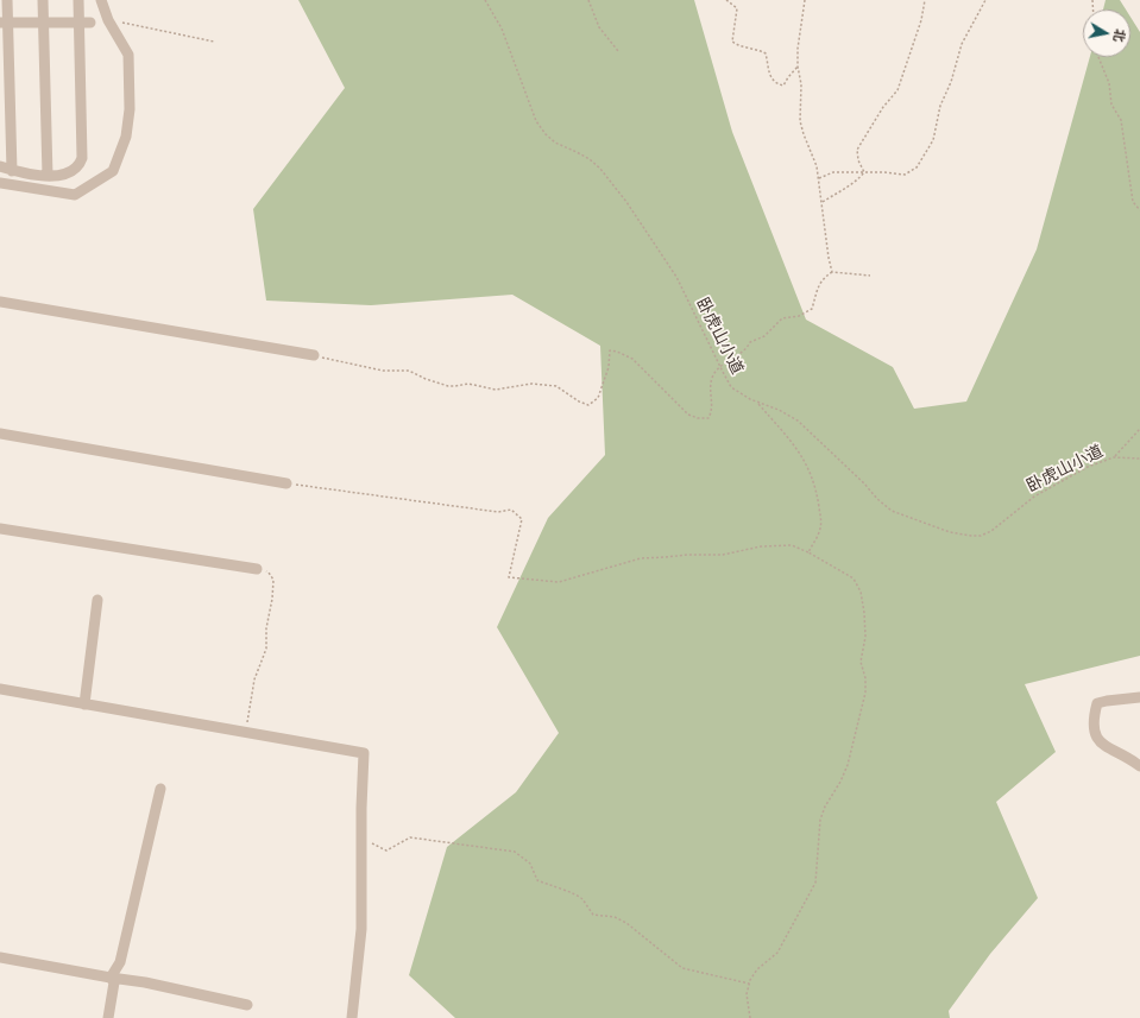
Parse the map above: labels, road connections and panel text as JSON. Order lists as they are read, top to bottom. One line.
{"streets":{"path":["卧虎山小道"]},"north":"right"}
